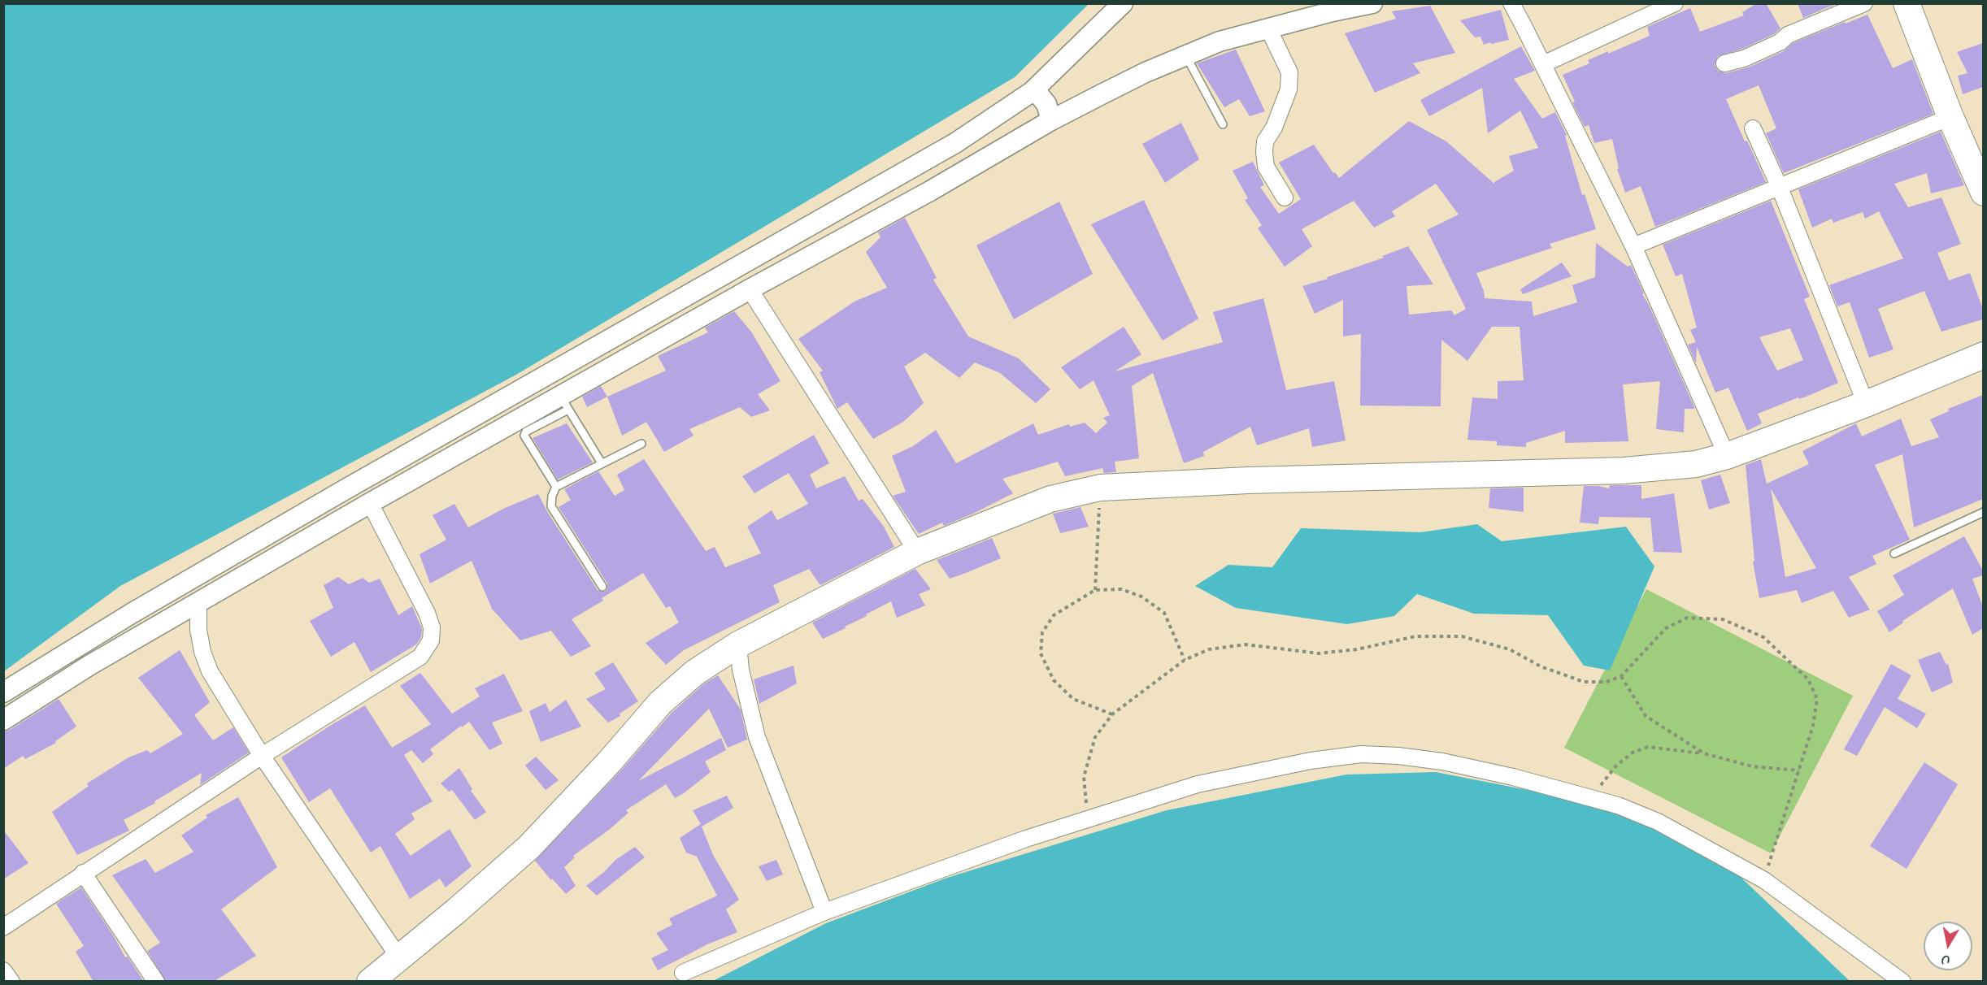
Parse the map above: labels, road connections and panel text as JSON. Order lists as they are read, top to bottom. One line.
{"north":"bottom"}
